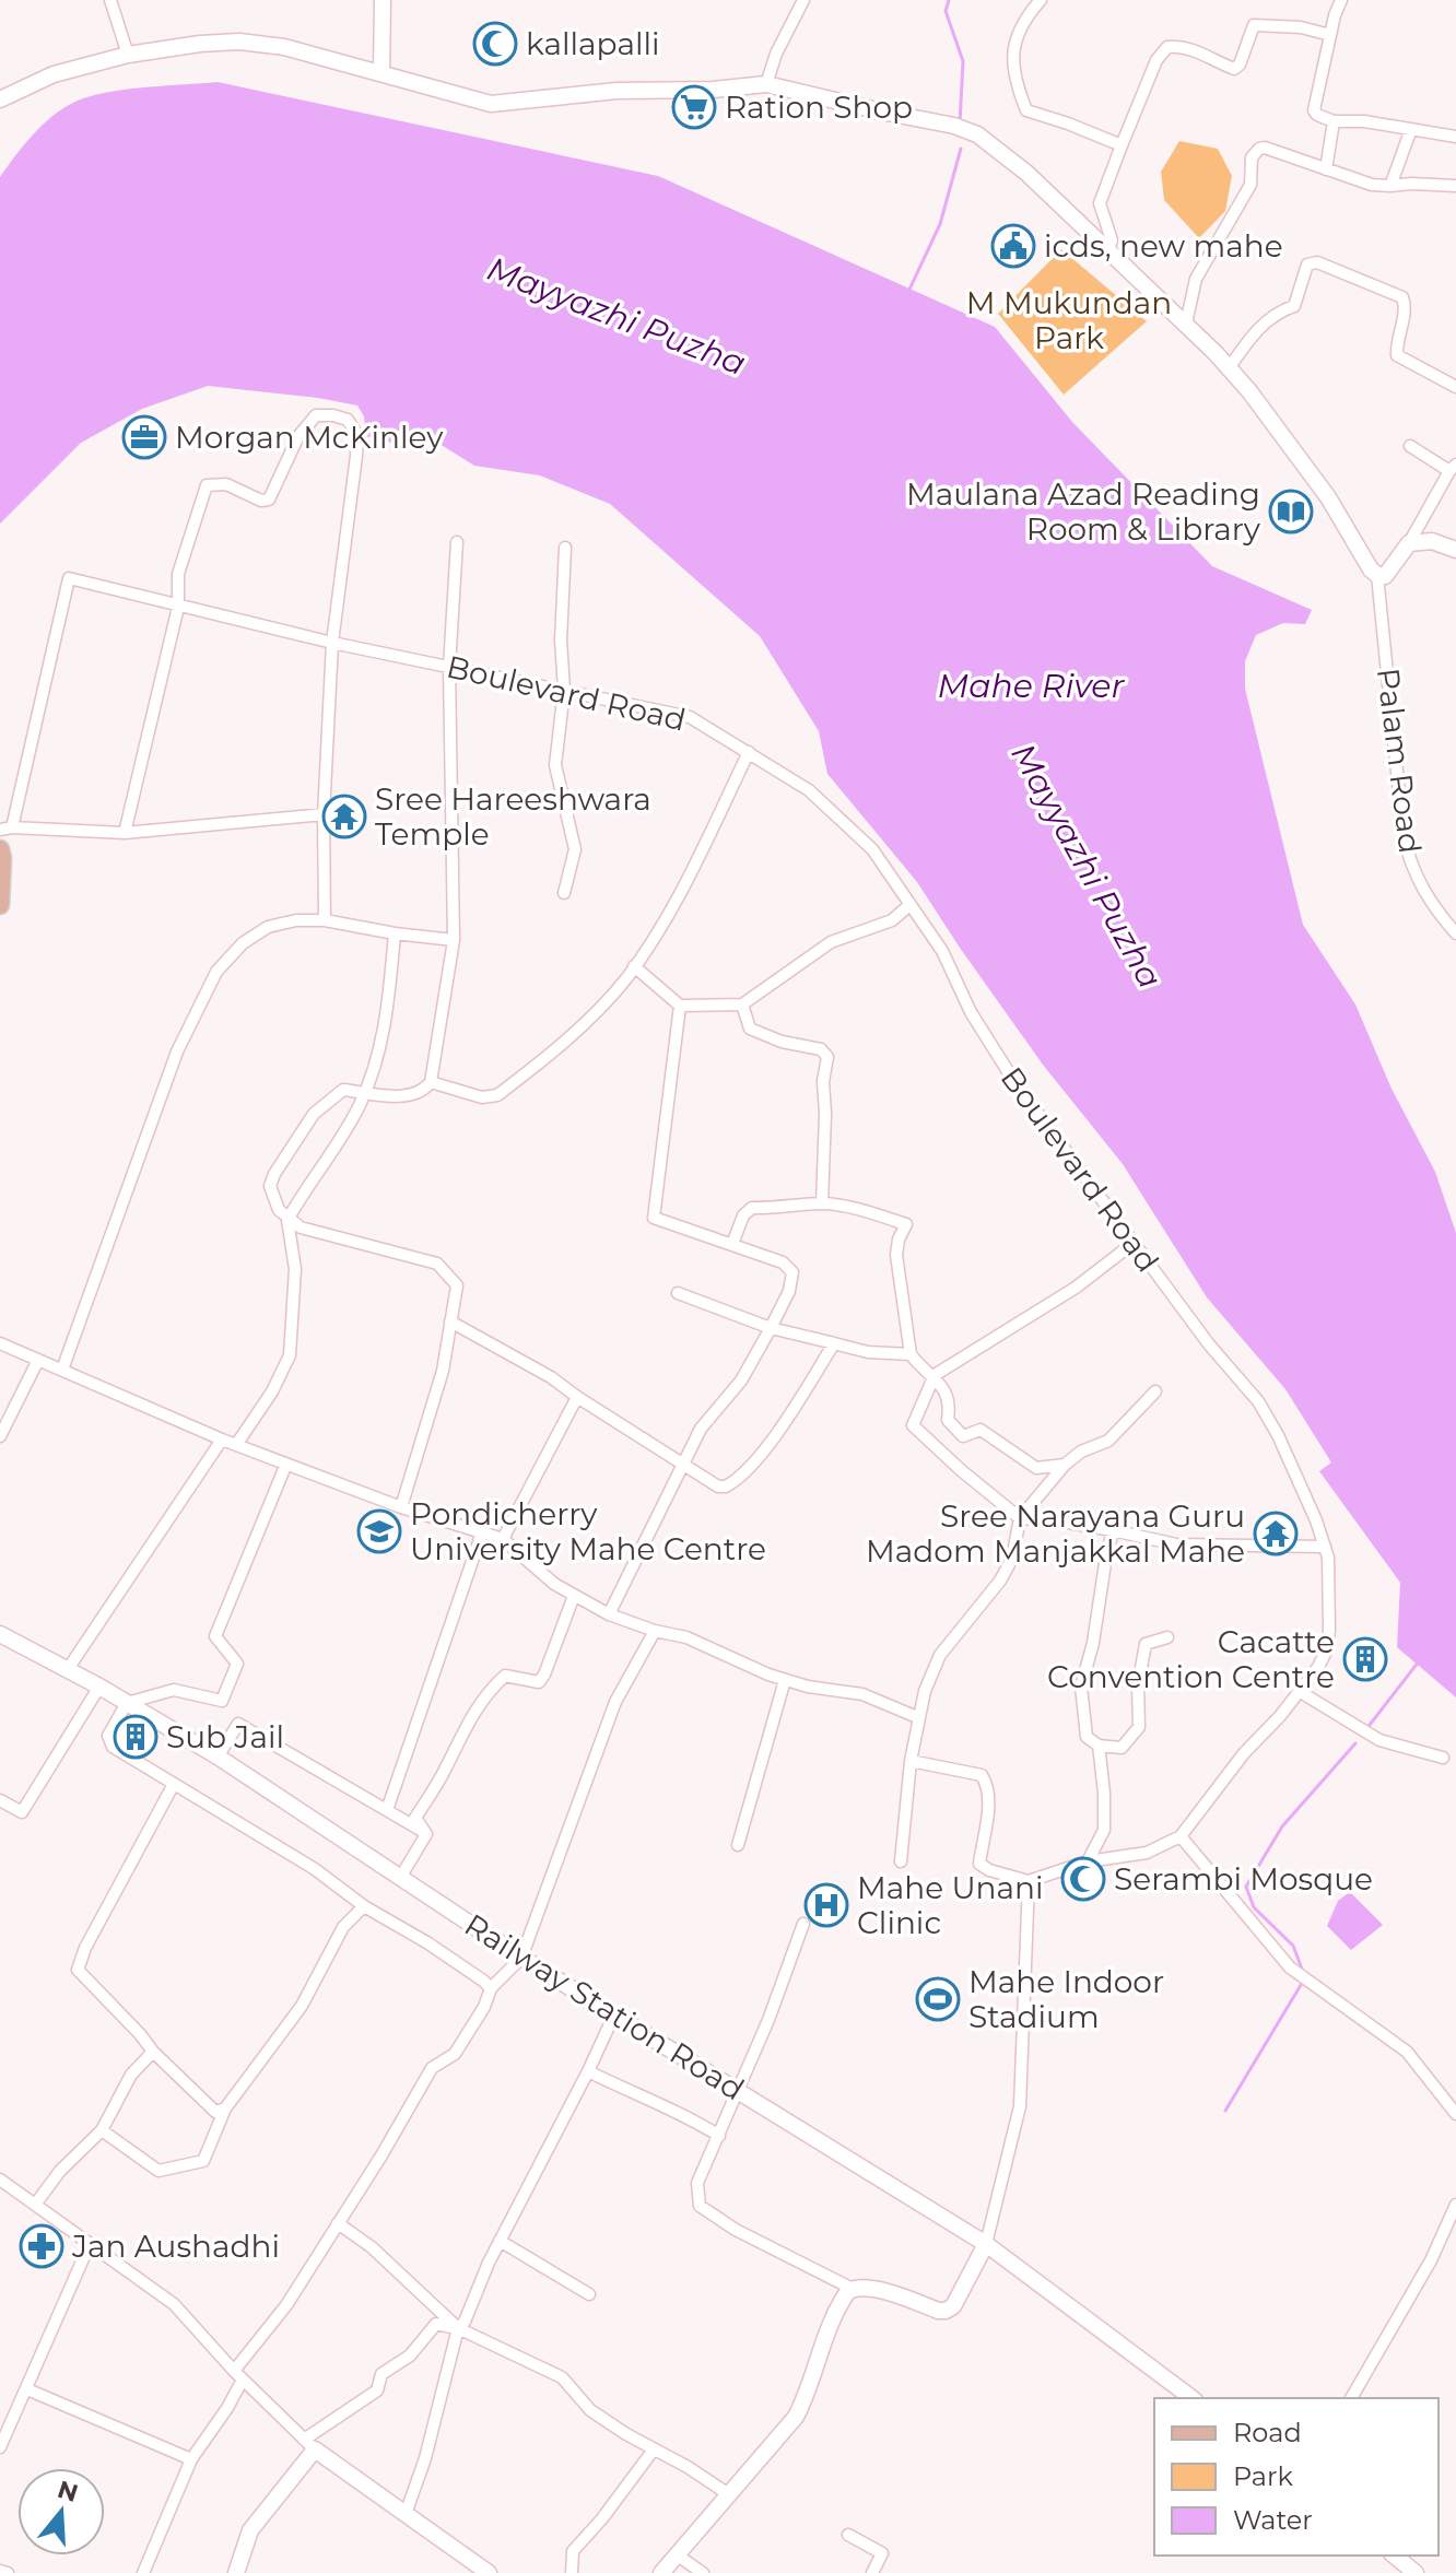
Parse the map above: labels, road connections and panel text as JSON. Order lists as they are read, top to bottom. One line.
{"streets":{"street":["Boulevard Road","Palam Road","Railway Station Road"]},"water":["Mayyazhi Puzha","Mahe River"],"parks":["M Mukundan Park"],"places":{"mosque":["kallapalli","Serambi Mosque"],"supermarket":["Ration Shop"],"public building":["icds, new mahe"],"office":["Morgan McKinley"],"library":["Maulana Azad Reading Room & Library"],"temple":["Sree Hareeshwara Temple","Sree Narayana Guru Madom Manjakkal Mahe"],"school or university":["Pondicherry University Mahe Centre"],"building":["Cacatte Convention Centre","Sub Jail"],"hospital":["Mahe Unani Clinic"],"sports":["Mahe Indoor Stadium"],"pharmacy":["Jan Aushadhi"]},"legend":["Road","Park","Water"],"north":"top"}
